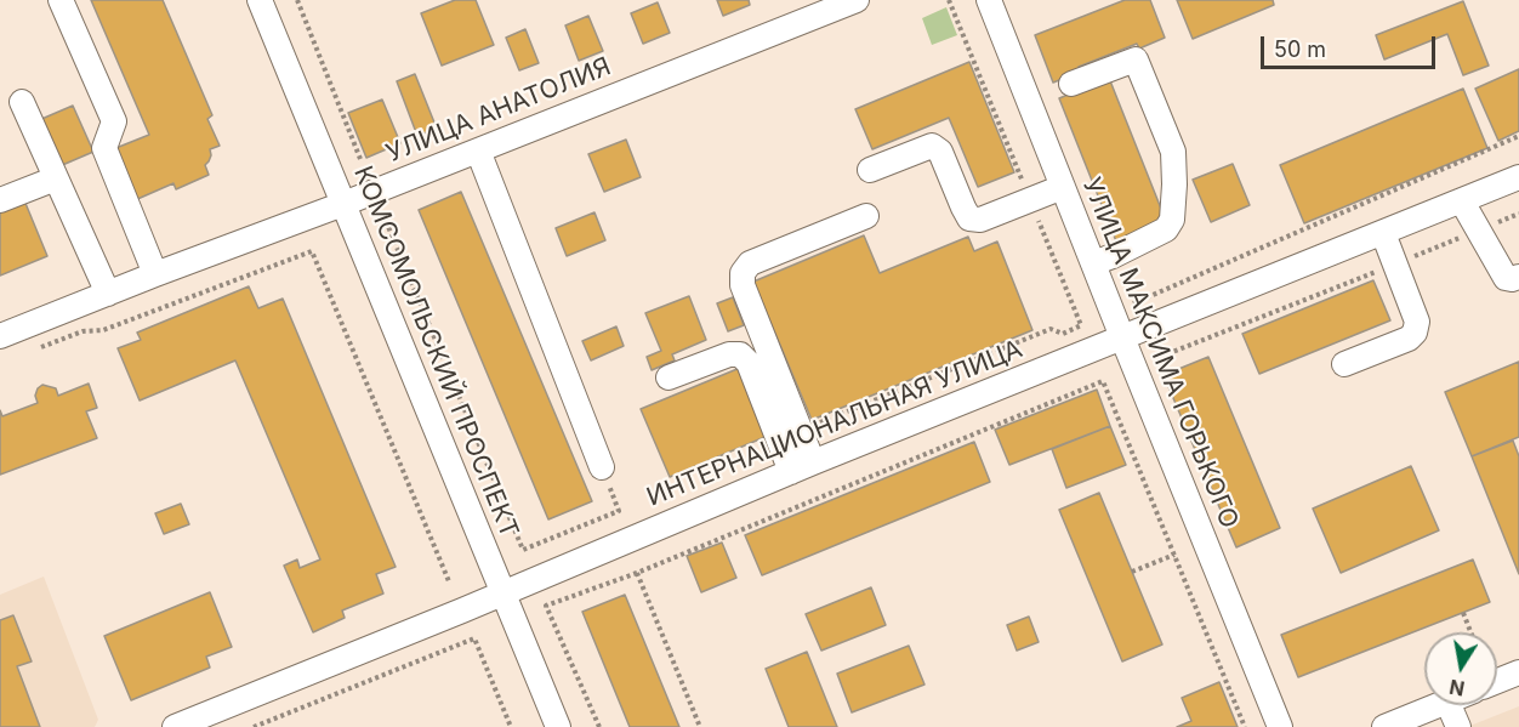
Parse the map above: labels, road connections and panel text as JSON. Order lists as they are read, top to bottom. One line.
{"streets":{"street":["УЛИЦА АНАТОЛИЯ","КОМСОМОЛЬСКИЙ ПРОСПЕКТ","УЛИЦА МАКСИМА ГОРЬКОГО","ИНТЕРНАЦИОНАЛЬНАЯ УЛИЦА"]},"crossings":[["УЛИЦА АНАТОЛИЯ","КОМСОМОЛЬСКИЙ ПРОСПЕКТ"],["КОМСОМОЛЬСКИЙ ПРОСПЕКТ","ИНТЕРНАЦИОНАЛЬНАЯ УЛИЦА"],["УЛИЦА МАКСИМА ГОРЬКОГО","ИНТЕРНАЦИОНАЛЬНАЯ УЛИЦА"]],"scale_bar":"50 m","north":"bottom"}
